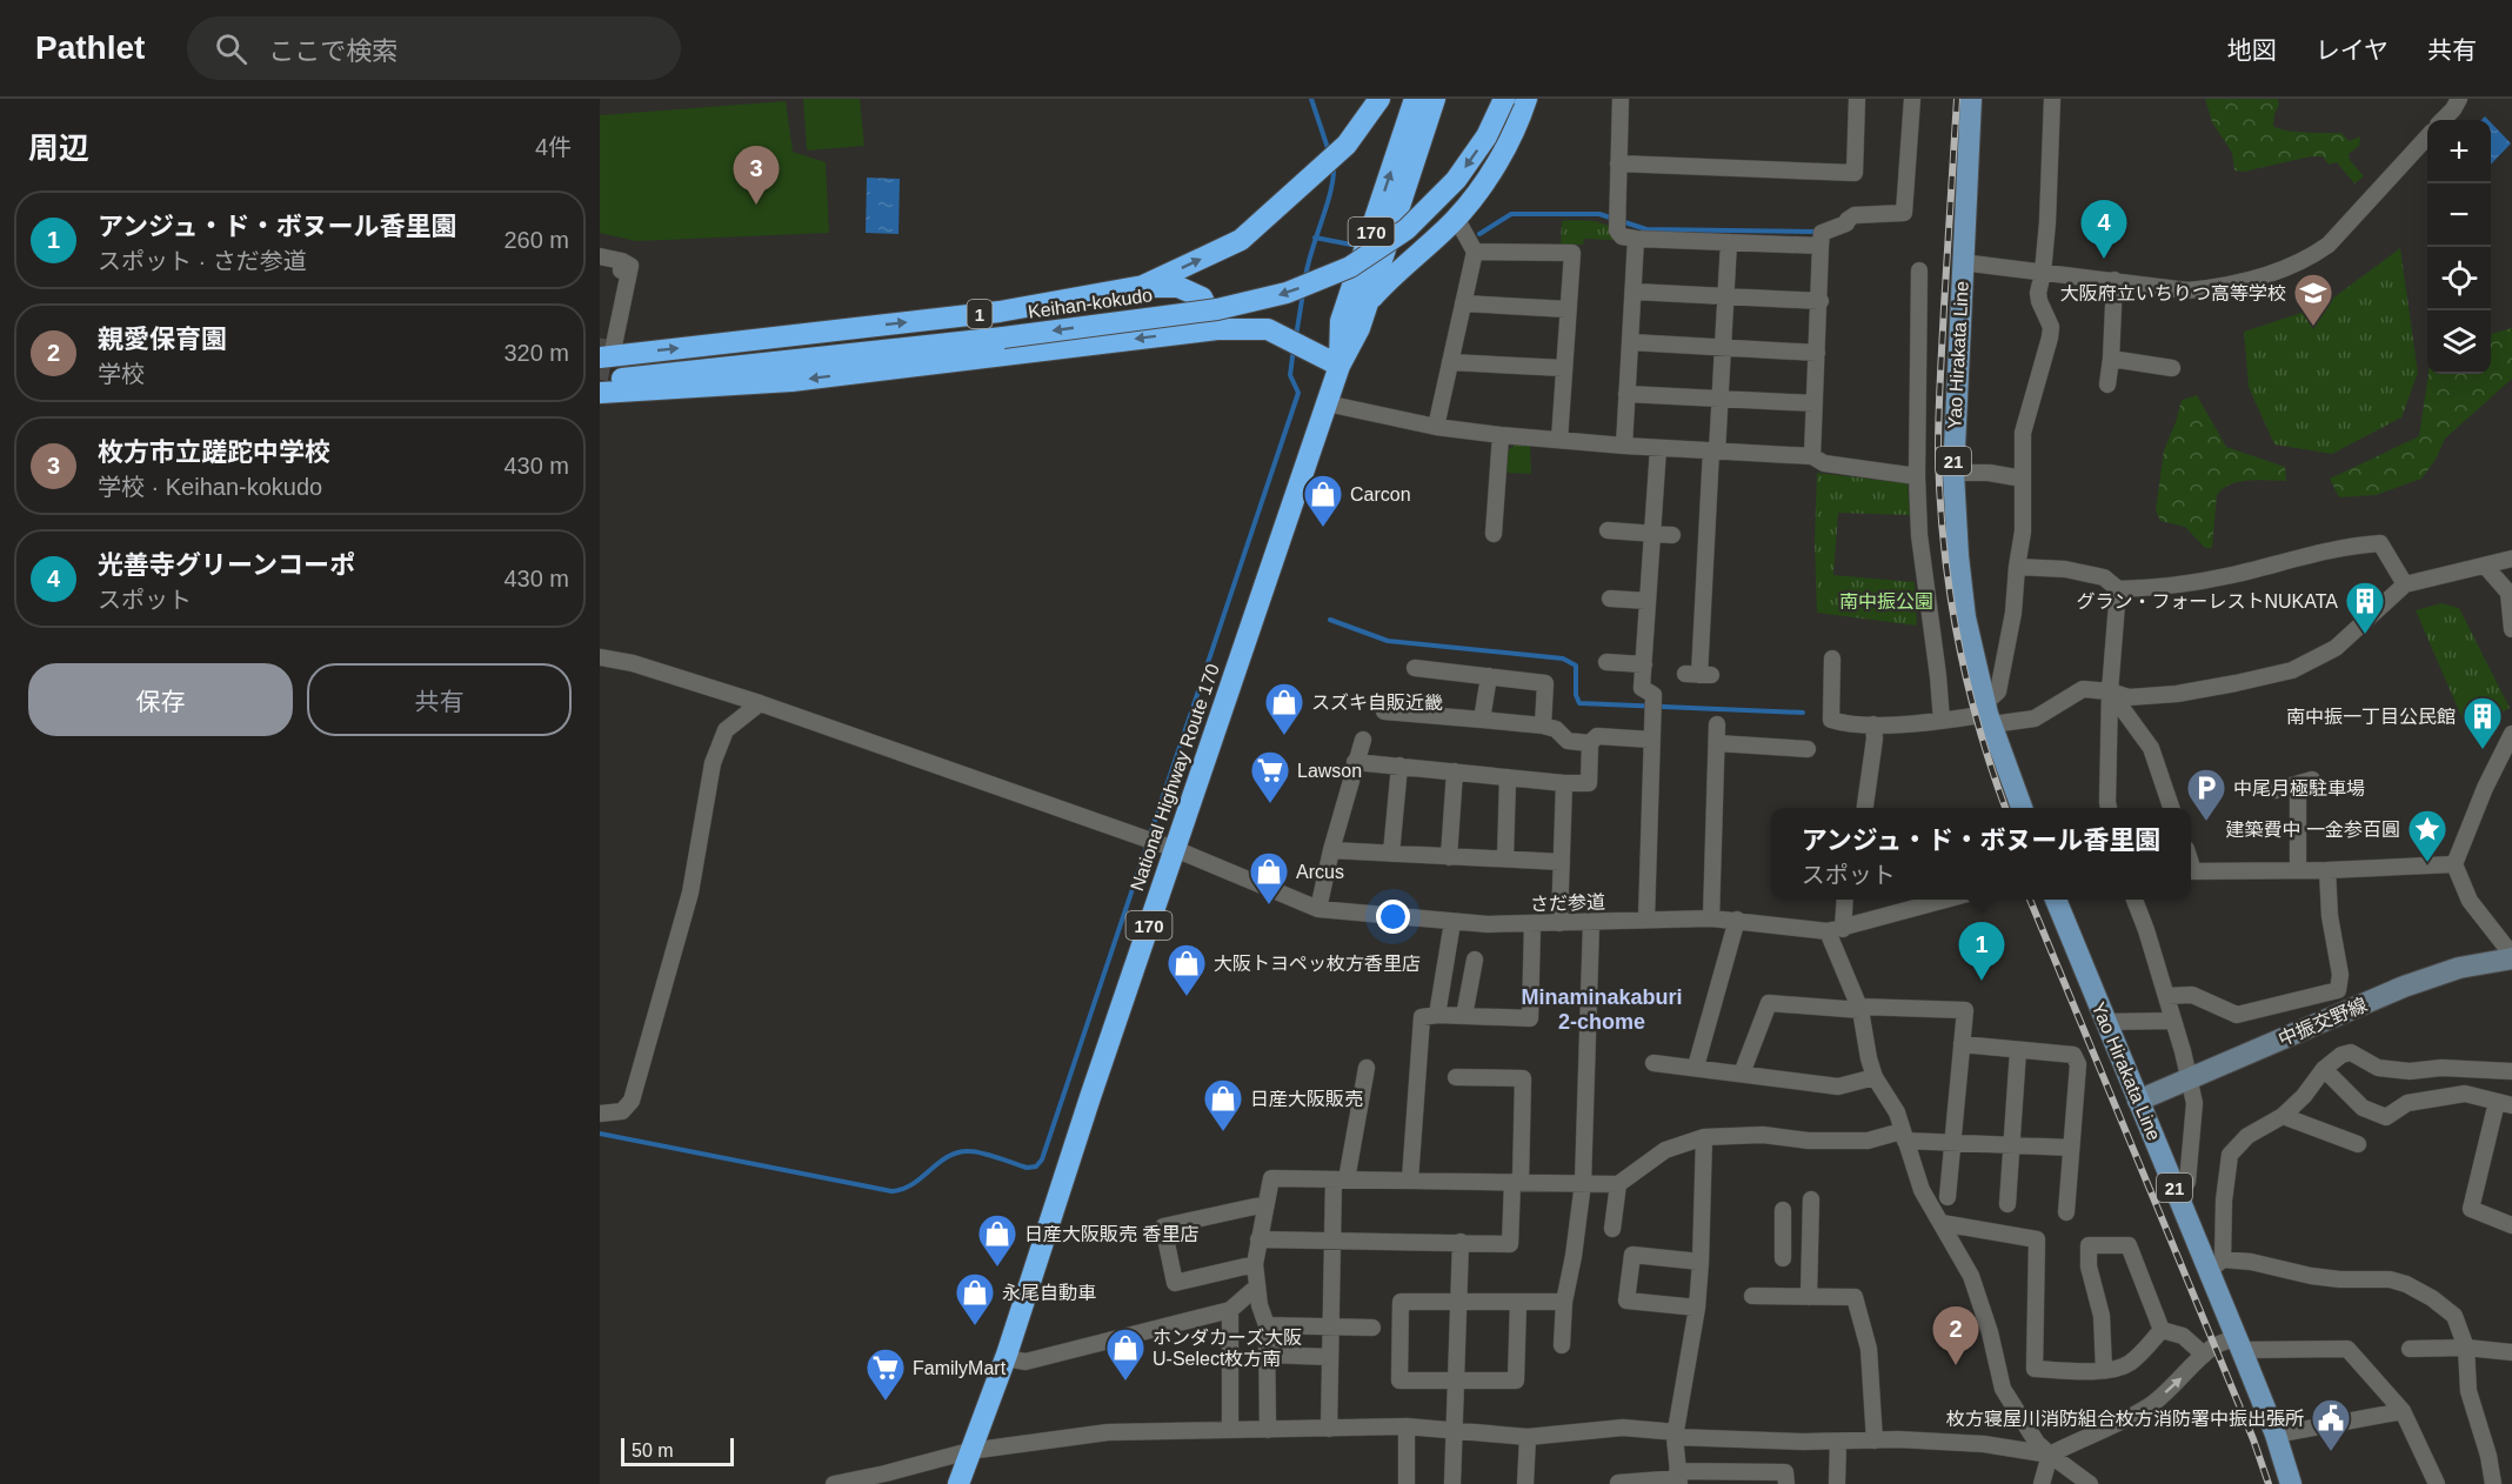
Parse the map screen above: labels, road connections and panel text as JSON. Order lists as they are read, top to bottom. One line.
{"streets":{"highway":["170","Keihan-kokudo","1","National Highway Route 170"],"main road":["Yao Hirakata Line","21"],"street":["さだ参道","中振交野線"]},"crossings":[["Yao Hirakata Line","中振交野線"],["National Highway Route 170","さだ参道"]],"districts":["Minaminakaburi 2-chome"],"parks":["南中振公園"],"places":{"school or university":["大阪府立いちりつ高等学校"],"shop":["Carcon","スズキ自販近畿","Arcus","大阪トヨペッ枚方香里店","日産大阪販売","日産大阪販売 香里店","永尾自動車","ホンダカーズ大阪 U-Select枚方南"],"building":["グラン・フォーレストNUKATA","南中振一丁目公民館"],"supermarket":["Lawson","FamilyMart"],"parking":["中尾月極駐車場"],"place":["建築費中 一金参百圓"],"public building":["枚方寝屋川消防組合枚方消防署中振出張所"]},"scale_bar":"50 m","page":{"header":"Pathlet","search":"ここで検索","nav":["地図","レイヤ","共有"],"heading":["周辺","4件"],"map_buttons":["+","−"],"pins":["3","4","1","2"],"list":[{"mark":"1","name":"アンジュ・ド・ボヌール香里園","note":"スポット · さだ参道","value":"260 m"},{"mark":"2","name":"親愛保育園","note":"学校","value":"320 m"},{"mark":"3","name":"枚方市立蹉跎中学校","note":"学校 · Keihan-kokudo","value":"430 m"},{"mark":"4","name":"光善寺グリーンコーポ","note":"スポット","value":"430 m"}],"buttons":["保存","共有"],"popup":["アンジュ・ド・ボヌール香里園","スポット"],"scale":"50 m"}}
